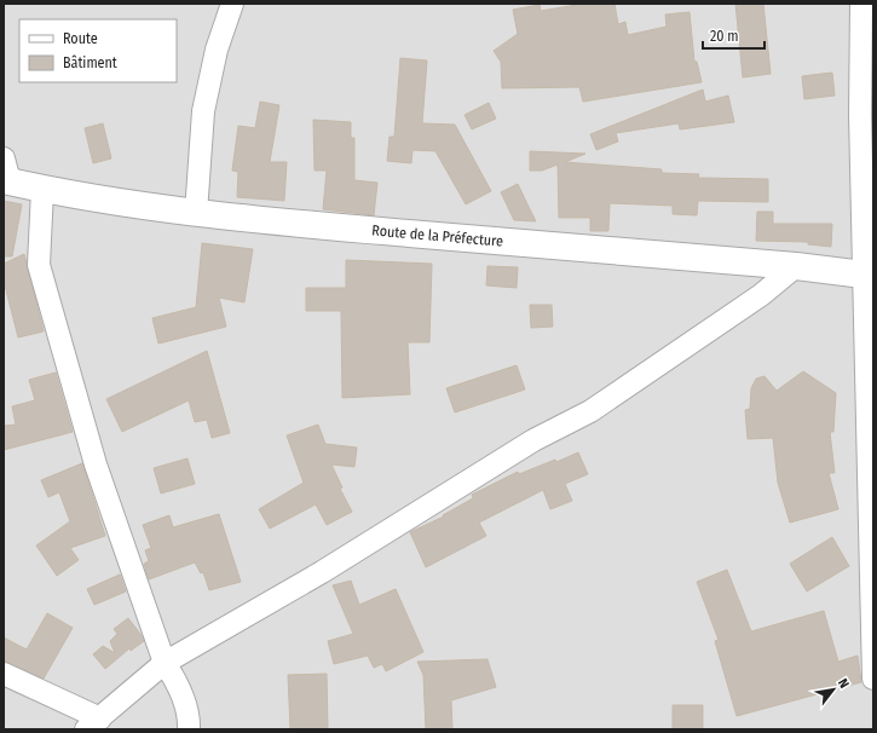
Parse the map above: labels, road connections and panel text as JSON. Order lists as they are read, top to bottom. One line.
{"streets":{"street":["Route de la Préfecture"]},"legend":["Route","Bâtiment"],"scale_bar":"20 m","north":"top right"}
